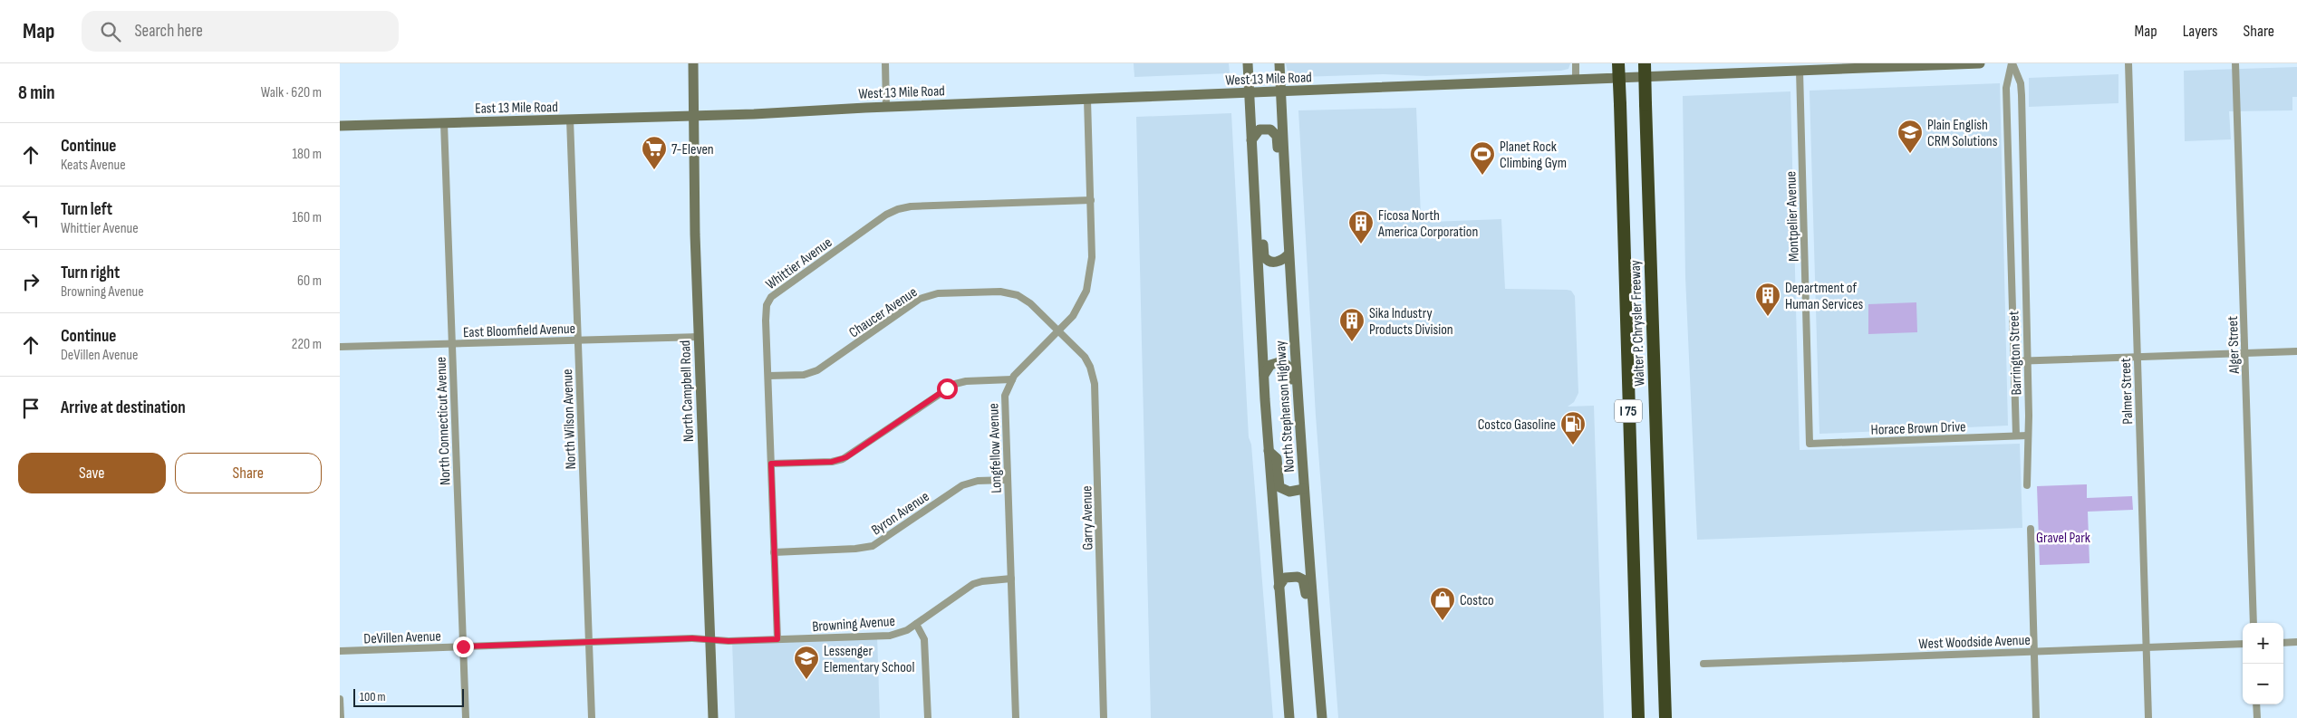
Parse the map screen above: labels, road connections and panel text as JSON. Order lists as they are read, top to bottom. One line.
{"streets":{"highway":["Walter P. Chrysler Freeway","I 75"],"main road":["West 13 Mile Road","East 13 Mile Road","North Campbell Road","North Stephenson Highway"],"street":["Montpelier Avenue","Whittier Avenue","Chaucer Avenue","East Bloomfield Avenue","Alger Street","Barrington Street","Palmer Street","North Wilson Avenue","North Connecticut Avenue","Horace Brown Drive","Longfellow Avenue","Byron Avenue","Garry Avenue","Browning Avenue","DeVillen Avenue","West Woodside Avenue"]},"crossings":[["West 13 Mile Road","East 13 Mile Road"],["West 13 Mile Road","Montpelier Avenue"],["West 13 Mile Road","North Campbell Road"],["West 13 Mile Road","North Stephenson Highway"],["West 13 Mile Road","Longfellow Avenue"],["East 13 Mile Road","North Campbell Road"],["East 13 Mile Road","North Wilson Avenue"],["East 13 Mile Road","North Connecticut Avenue"],["Montpelier Avenue","Horace Brown Drive"],["Whittier Avenue","Chaucer Avenue"],["Whittier Avenue","Longfellow Avenue"],["Whittier Avenue","Byron Avenue"],["Whittier Avenue","Browning Avenue"],["Chaucer Avenue","Longfellow Avenue"],["Chaucer Avenue","Garry Avenue"],["East Bloomfield Avenue","North Campbell Road"],["East Bloomfield Avenue","North Wilson Avenue"],["East Bloomfield Avenue","North Connecticut Avenue"],["Barrington Street","Horace Brown Drive"],["North Campbell Road","Browning Avenue"],["North Campbell Road","DeVillen Avenue"],["Palmer Street","West Woodside Avenue"],["North Wilson Avenue","DeVillen Avenue"],["North Connecticut Avenue","DeVillen Avenue"],["Longfellow Avenue","Byron Avenue"],["Longfellow Avenue","Garry Avenue"],["Longfellow Avenue","Browning Avenue"],["Browning Avenue","DeVillen Avenue"]],"parks":["Gravel Park"],"places":{"school or university":["Plain English CRM Solutions","Lessenger Elementary School"],"supermarket":["7-Eleven"],"sports":["Planet Rock Climbing Gym"],"building":["Ficosa North America Corporation","Department of Human Services","Sika Industry Products Division"],"fuel station":["Costco Gasoline"],"shop":["Costco"]},"scale_bar":"100 m","page":{"header":"Map","search":"Search here","nav":["Map","Layers","Share"],"heading":["8 min","Walk · 620 m"],"list":[["Continue","Keats Avenue","180 m"],["Turn left","Whittier Avenue","160 m"],["Turn right","Browning Avenue","60 m"],["Continue","DeVillen Avenue","220 m"],"Arrive at destination"],"buttons":["Save","Share"],"map_buttons":["+","−"],"scale":"100 m"}}
